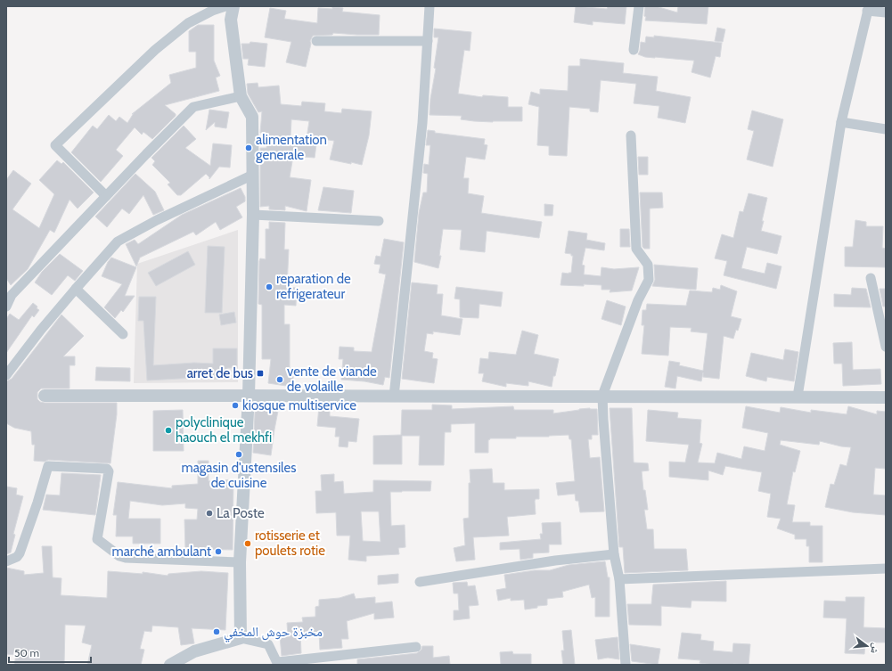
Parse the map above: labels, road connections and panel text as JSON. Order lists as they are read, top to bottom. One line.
{"places":{"other":["alimentation generale","reparation de refrigerateur","vente de viande de volaille","kiosque multiservice","polyclinique haouch el mekhfi","magasin d'ustensiles de cuisine","La Poste","rotisserie et poulets rotie","marché ambulant","مخبزة حوش المخفي"],"transit":["arret de bus"]},"scale_bar":"50 m","north":"right"}
